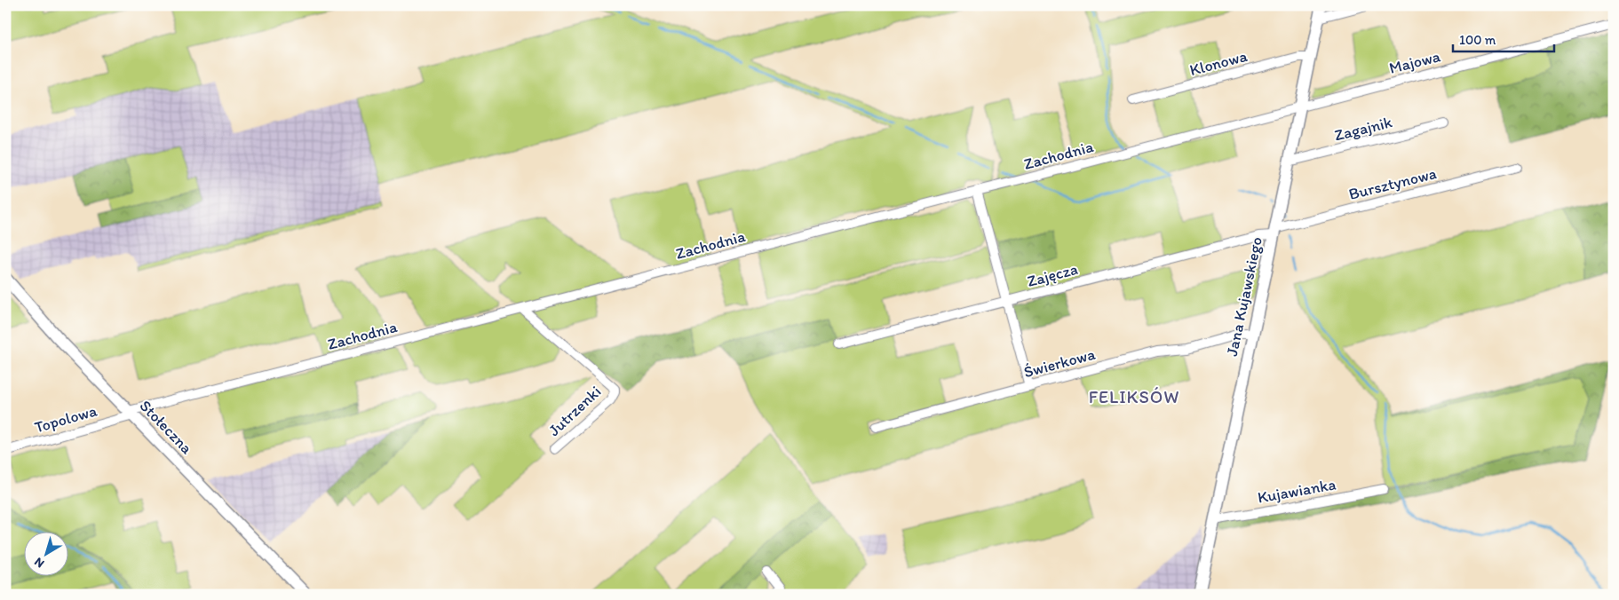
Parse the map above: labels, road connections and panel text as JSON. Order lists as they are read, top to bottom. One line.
{"streets":{"main road":["Jana Kujawskiego","Stołeczna"],"street":["Majowa","Klonowa","Zagajnik","Zachodnia","Bursztynowa","Zajęcza","Świerkowa","Jutrzenki","Topolowa","Kujawianka"]},"crossings":[["Majowa","Zachodnia"],["Majowa","Jana Kujawskiego"],["Klonowa","Jana Kujawskiego"],["Zagajnik","Jana Kujawskiego"],["Zachodnia","Jana Kujawskiego"],["Zachodnia","Jutrzenki"],["Zachodnia","Topolowa"],["Zachodnia","Stołeczna"],["Bursztynowa","Zajęcza"],["Bursztynowa","Jana Kujawskiego"],["Zajęcza","Jana Kujawskiego"],["Jana Kujawskiego","Świerkowa"],["Jana Kujawskiego","Kujawianka"],["Topolowa","Stołeczna"]],"districts":["FELIKSÓW"],"scale_bar":"100 m","north":"bottom left"}
